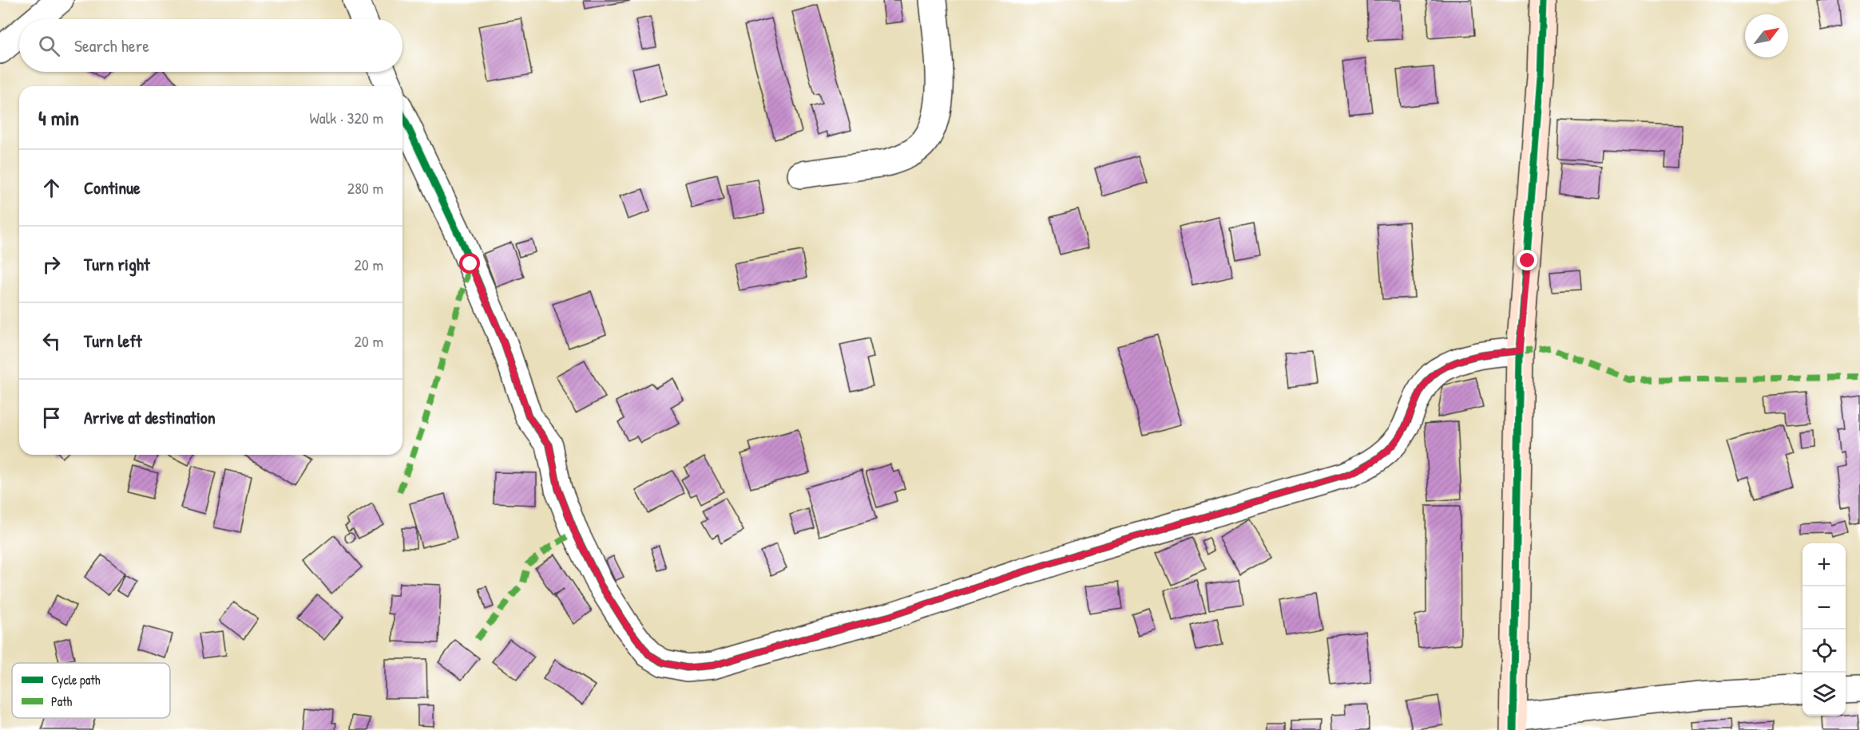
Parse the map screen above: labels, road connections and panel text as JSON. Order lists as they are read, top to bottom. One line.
{"legend":["Cycle path","Path"],"north":"top right","page":{"search":"Search here","heading":["4 min","Walk · 320 m"],"list":[["Continue","280 m"],["Turn right","20 m"],["Turn left","20 m"],"Arrive at destination"],"map_buttons":["+","−"]}}
